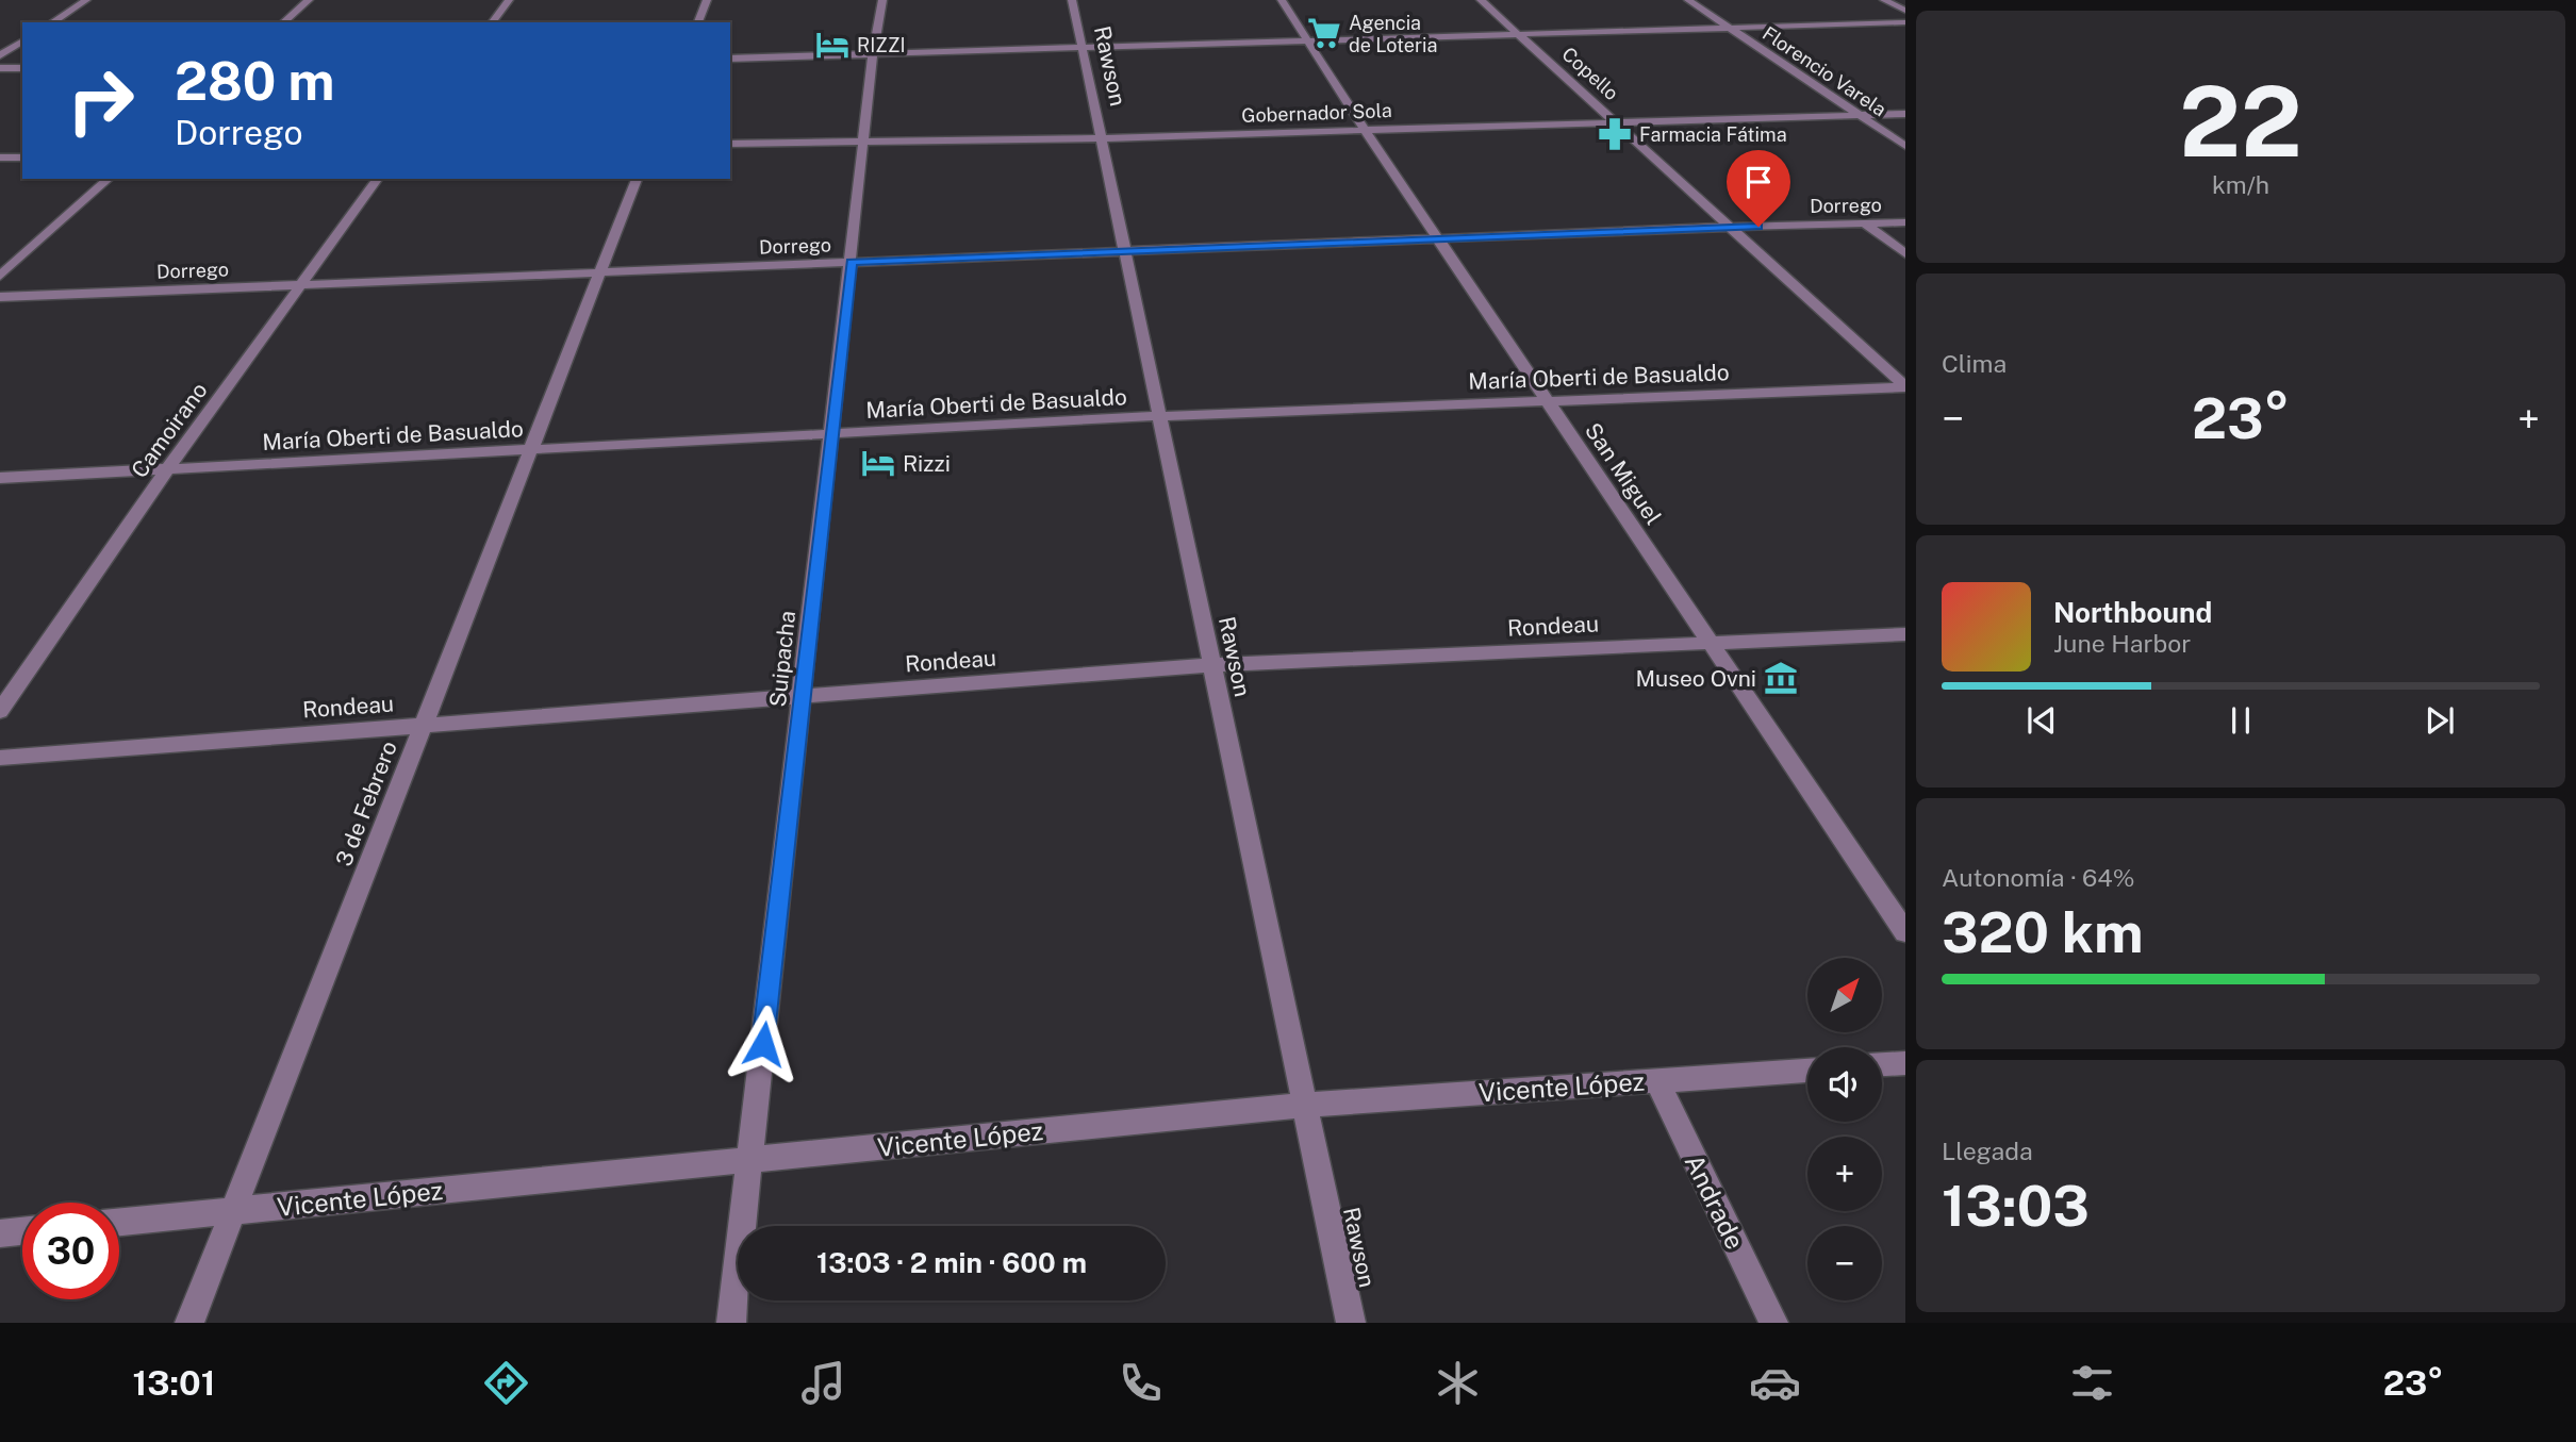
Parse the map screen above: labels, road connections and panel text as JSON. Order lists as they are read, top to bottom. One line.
{"streets":{"street":["Rawson","Florencio Varela","Copello","Gobernador Sola","Dorrego","María Oberti de Basualdo","Camoirano","San Miguel","Rondeau","Suipacha","3 de Febrero","Vicente López","Andrade"]},"crossings":[["Rawson","Gobernador Sola"],["Rawson","Dorrego"],["Rawson","María Oberti de Basualdo"],["Rawson","Rondeau"],["Rawson","Vicente López"],["Florencio Varela","Gobernador Sola"],["Copello","Gobernador Sola"],["Copello","Dorrego"],["Copello","María Oberti de Basualdo"],["Gobernador Sola","San Miguel"],["Gobernador Sola","Suipacha"],["Dorrego","Camoirano"],["Dorrego","San Miguel"],["Dorrego","Suipacha"],["Dorrego","3 de Febrero"],["María Oberti de Basualdo","Camoirano"],["María Oberti de Basualdo","San Miguel"],["María Oberti de Basualdo","Suipacha"],["María Oberti de Basualdo","3 de Febrero"],["San Miguel","Rondeau"],["Rondeau","Suipacha"],["Rondeau","3 de Febrero"],["Suipacha","Vicente López"],["3 de Febrero","Vicente López"],["Vicente López","Andrade"]],"places":{"supermarket":["Agencia de Loteria"],"hotel":["RIZZI","Rizzi"],"pharmacy":["Farmacia Fátima"],"museum":["Museo Ovni"]},"north":"top right","page":{"tile":[["22","km/h"],"Clima",["Autonomía · 64%","320 km"],["Llegada","13:03"]],"turn":["280 m","Dorrego"],"heat":["−","23°","+"],"song":["Northbound","June Harbor"],"map_buttons":["+","−"],"limit":"30","trip":"13:03 · 2 min · 600 m","tabs":["13:01","23°"]}}
